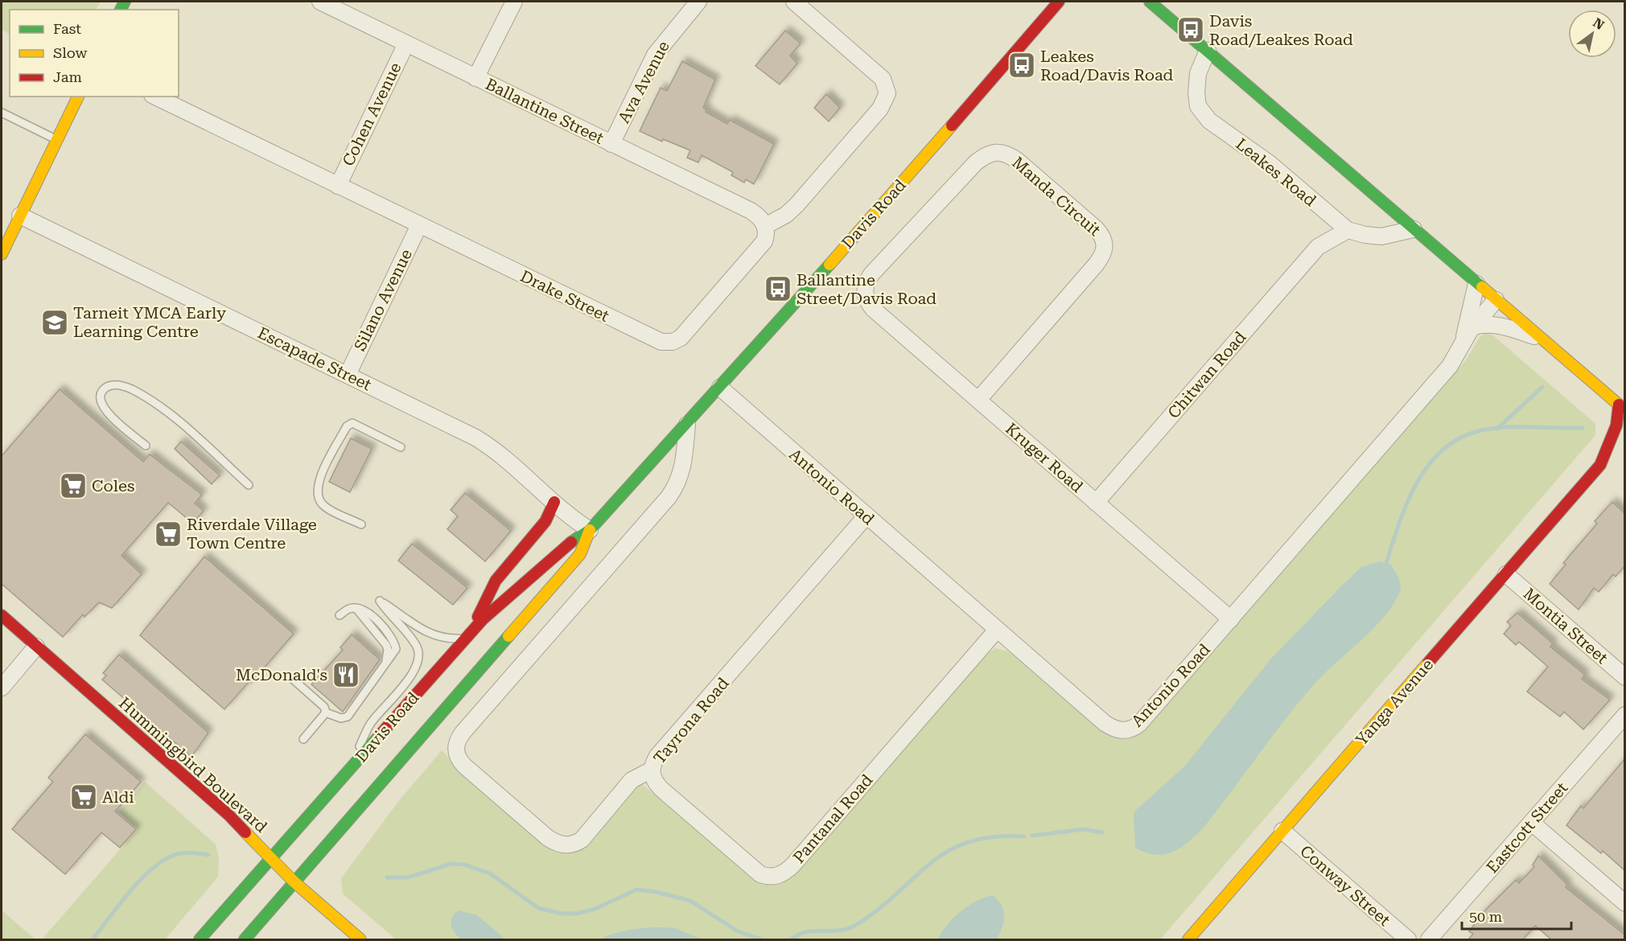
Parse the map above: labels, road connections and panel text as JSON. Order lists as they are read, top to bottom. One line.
{"streets":{"main road":["Davis Road","Yanga Avenue","Hummingbird Boulevard"],"street":["Ava Avenue","Ballantine Street","Cohen Avenue","Leakes Road","Manda Circuit","Drake Street","Silano Avenue","Escapade Street","Chitwan Road","Kruger Road","Antonio Road","Montia Street","Tayrona Road","Pantanal Road","Eastcott Street","Conway Street"]},"crossings":[["Ava Avenue","Ballantine Street"],["Ballantine Street","Cohen Avenue"],["Ballantine Street","Drake Street"],["Cohen Avenue","Drake Street"],["Leakes Road","Chitwan Road"],["Manda Circuit","Kruger Road"],["Davis Road","Escapade Street"],["Davis Road","Antonio Road"],["Davis Road","Tayrona Road"],["Davis Road","Hummingbird Boulevard"],["Drake Street","Silano Avenue"],["Silano Avenue","Escapade Street"],["Chitwan Road","Kruger Road"],["Kruger Road","Antonio Road"],["Antonio Road","Tayrona Road"],["Antonio Road","Pantanal Road"],["Montia Street","Yanga Avenue"],["Yanga Avenue","Conway Street"],["Tayrona Road","Pantanal Road"]],"places":{"bus stop":["Davis Road/Leakes Road","Leakes Road/Davis Road","Ballantine Street/Davis Road"],"school or university":["Tarneit YMCA Early Learning Centre"],"supermarket":["Coles","Riverdale Village Town Centre","Aldi"],"restaurant":["McDonald's"]},"legend":["Fast","Slow","Jam"],"scale_bar":"50 m","north":"top right"}
